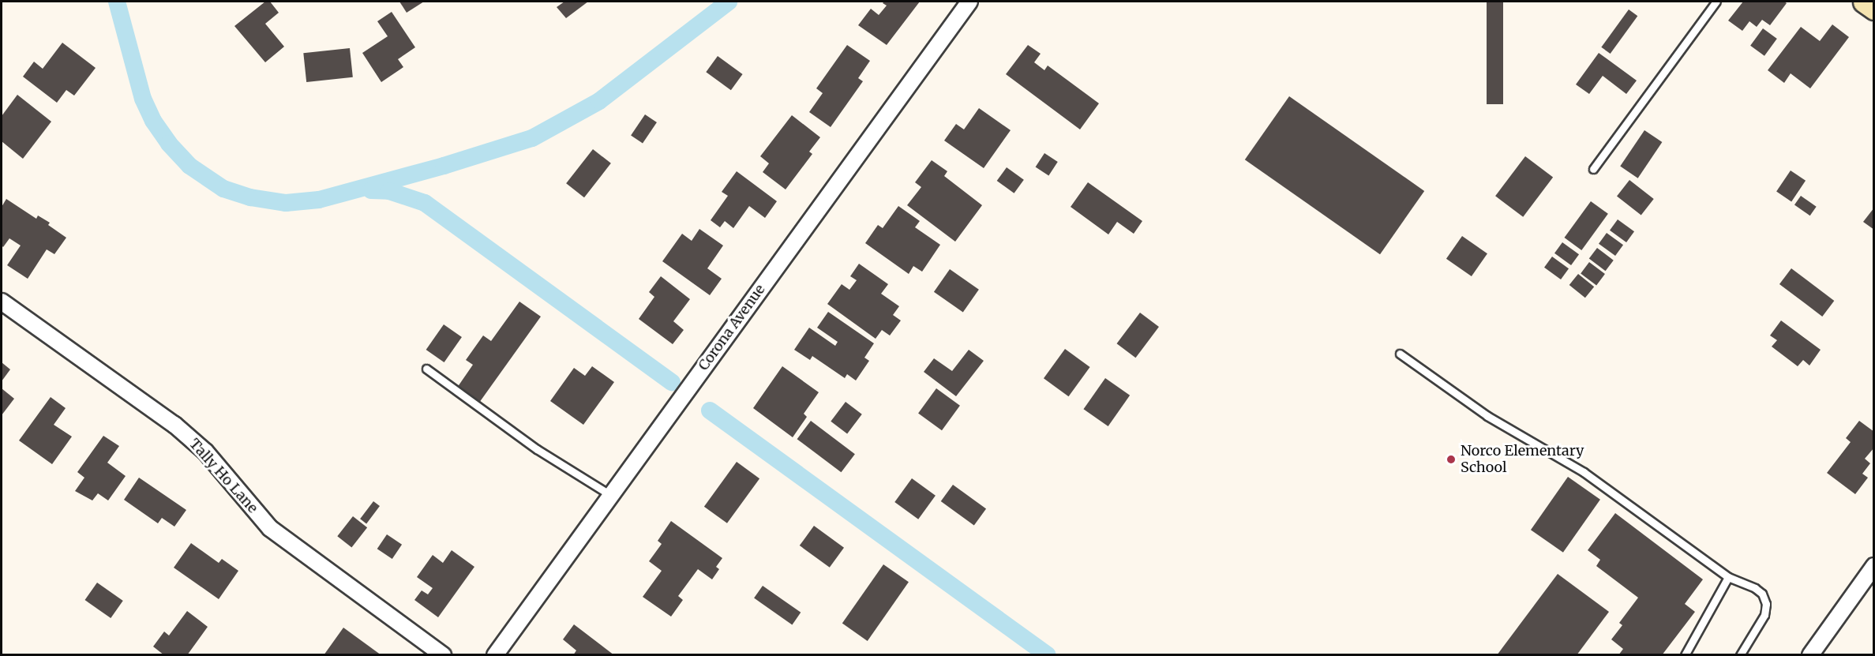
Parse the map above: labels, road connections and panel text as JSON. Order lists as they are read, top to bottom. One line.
{"streets":{"street":["Corona Avenue","Tally Ho Lane"]},"places":["Norco Elementary School"]}
